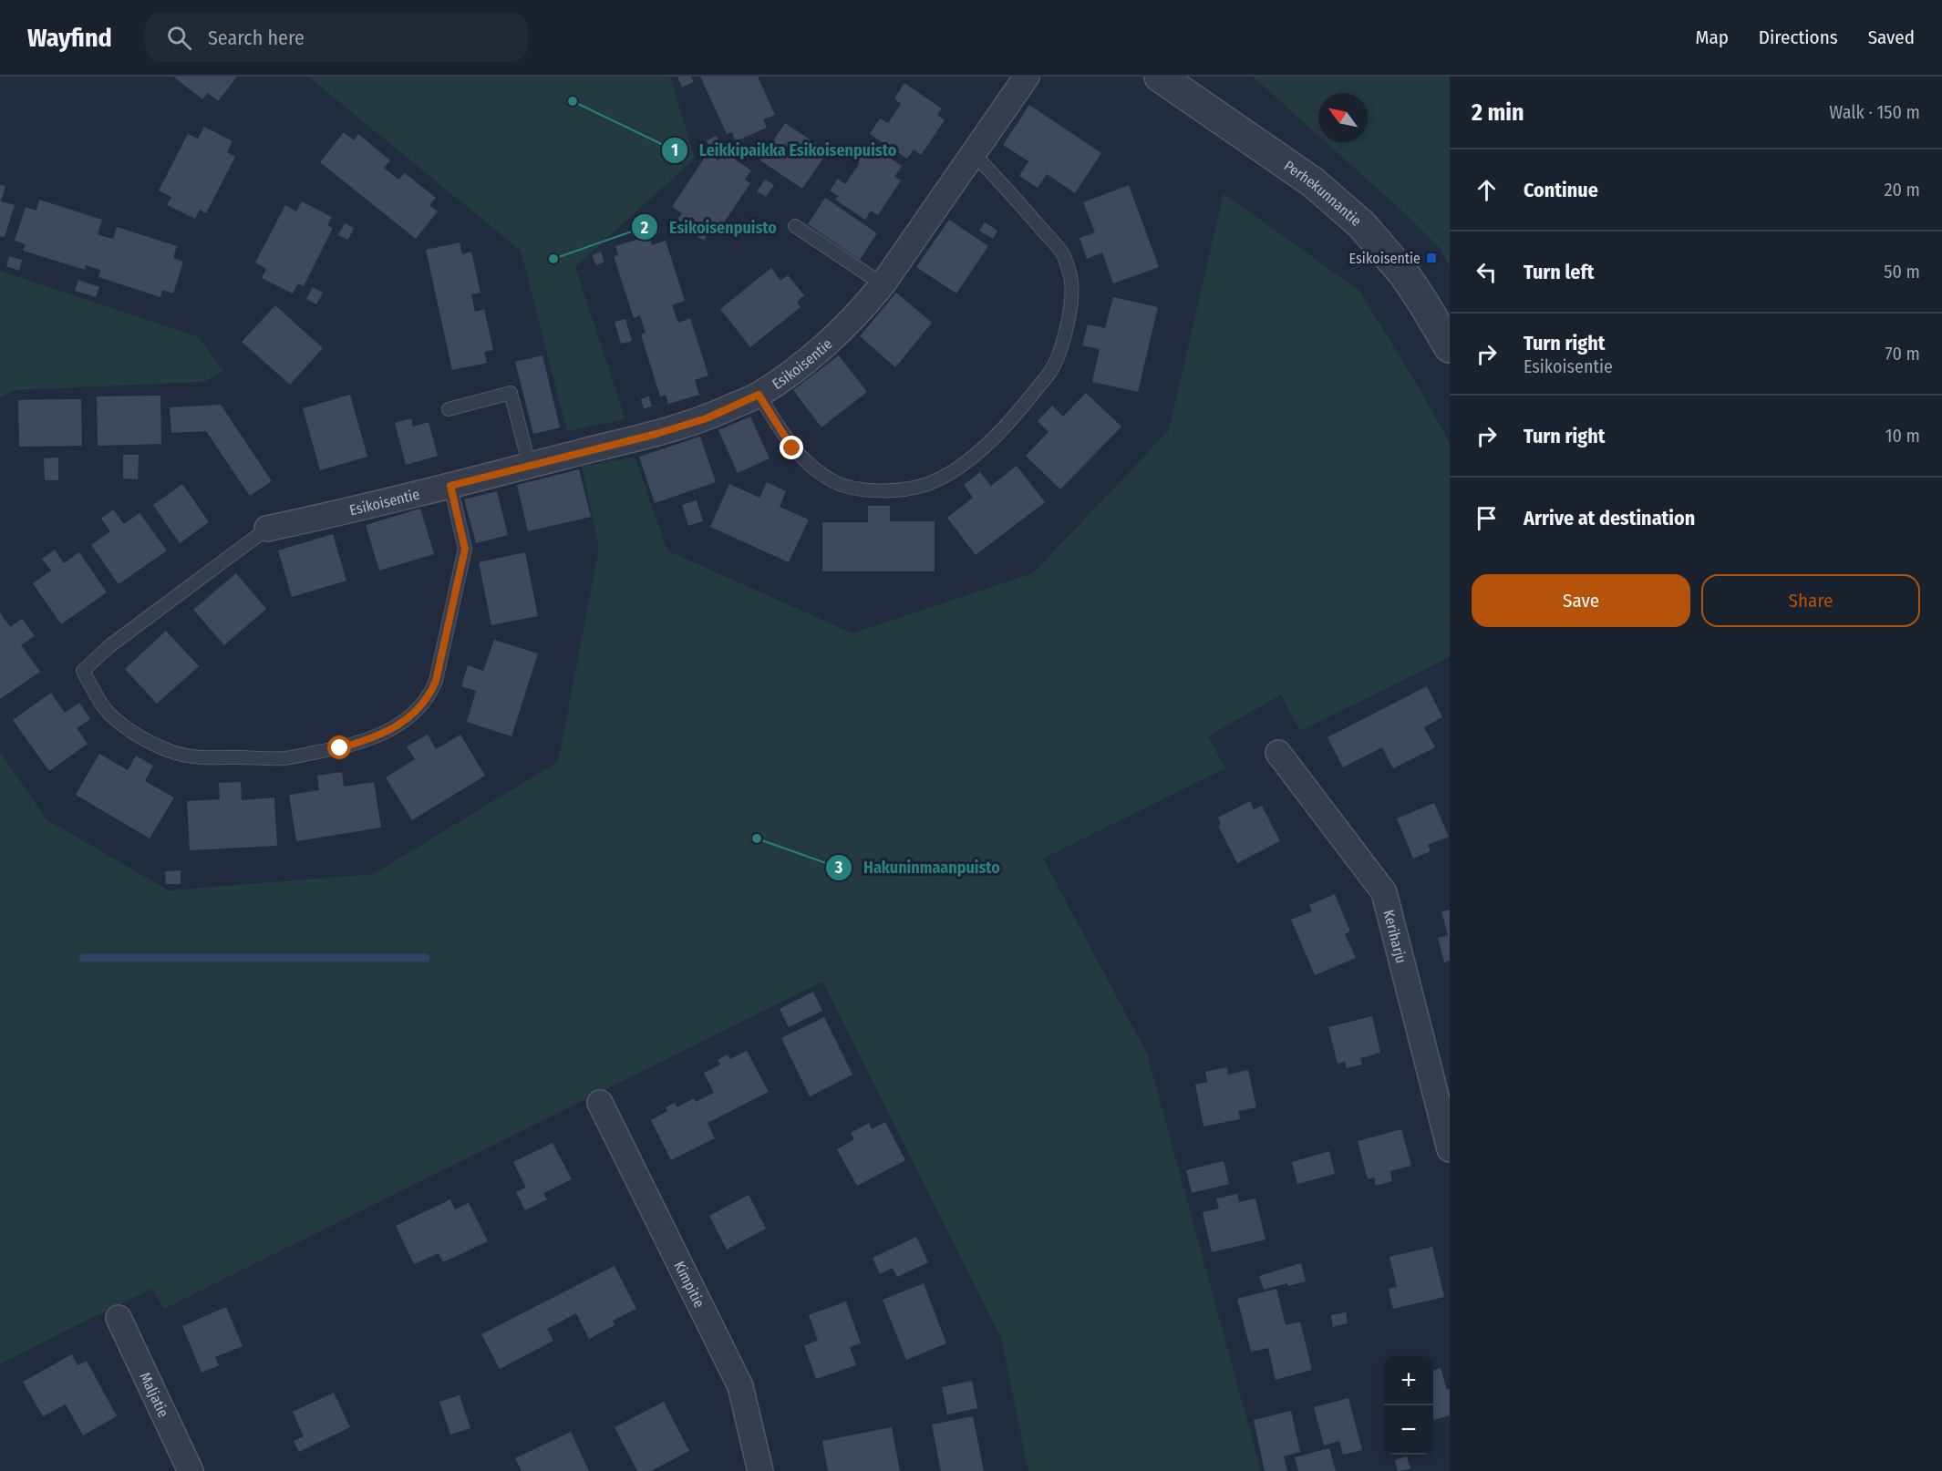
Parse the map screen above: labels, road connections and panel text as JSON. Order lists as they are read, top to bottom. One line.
{"streets":{"street":["Perhekunnantie","Esikoisentie","Keriharju","Kimpitie","Maljatie"]},"places":{"other":["Leikkipaikka Esikoisenpuisto","Esikoisenpuisto","Hakuninmaanpuisto"],"transit":["Esikoisentie"]},"north":"top left","page":{"header":"Wayfind","search":"Search here","nav":["Map","Directions","Saved"],"heading":["2 min","Walk · 150 m"],"list":[["Continue","20 m"],["Turn left","50 m"],["Turn right","Esikoisentie","70 m"],["Turn right","10 m"],"Arrive at destination"],"buttons":["Save","Share"],"map_buttons":["+","−"]}}
